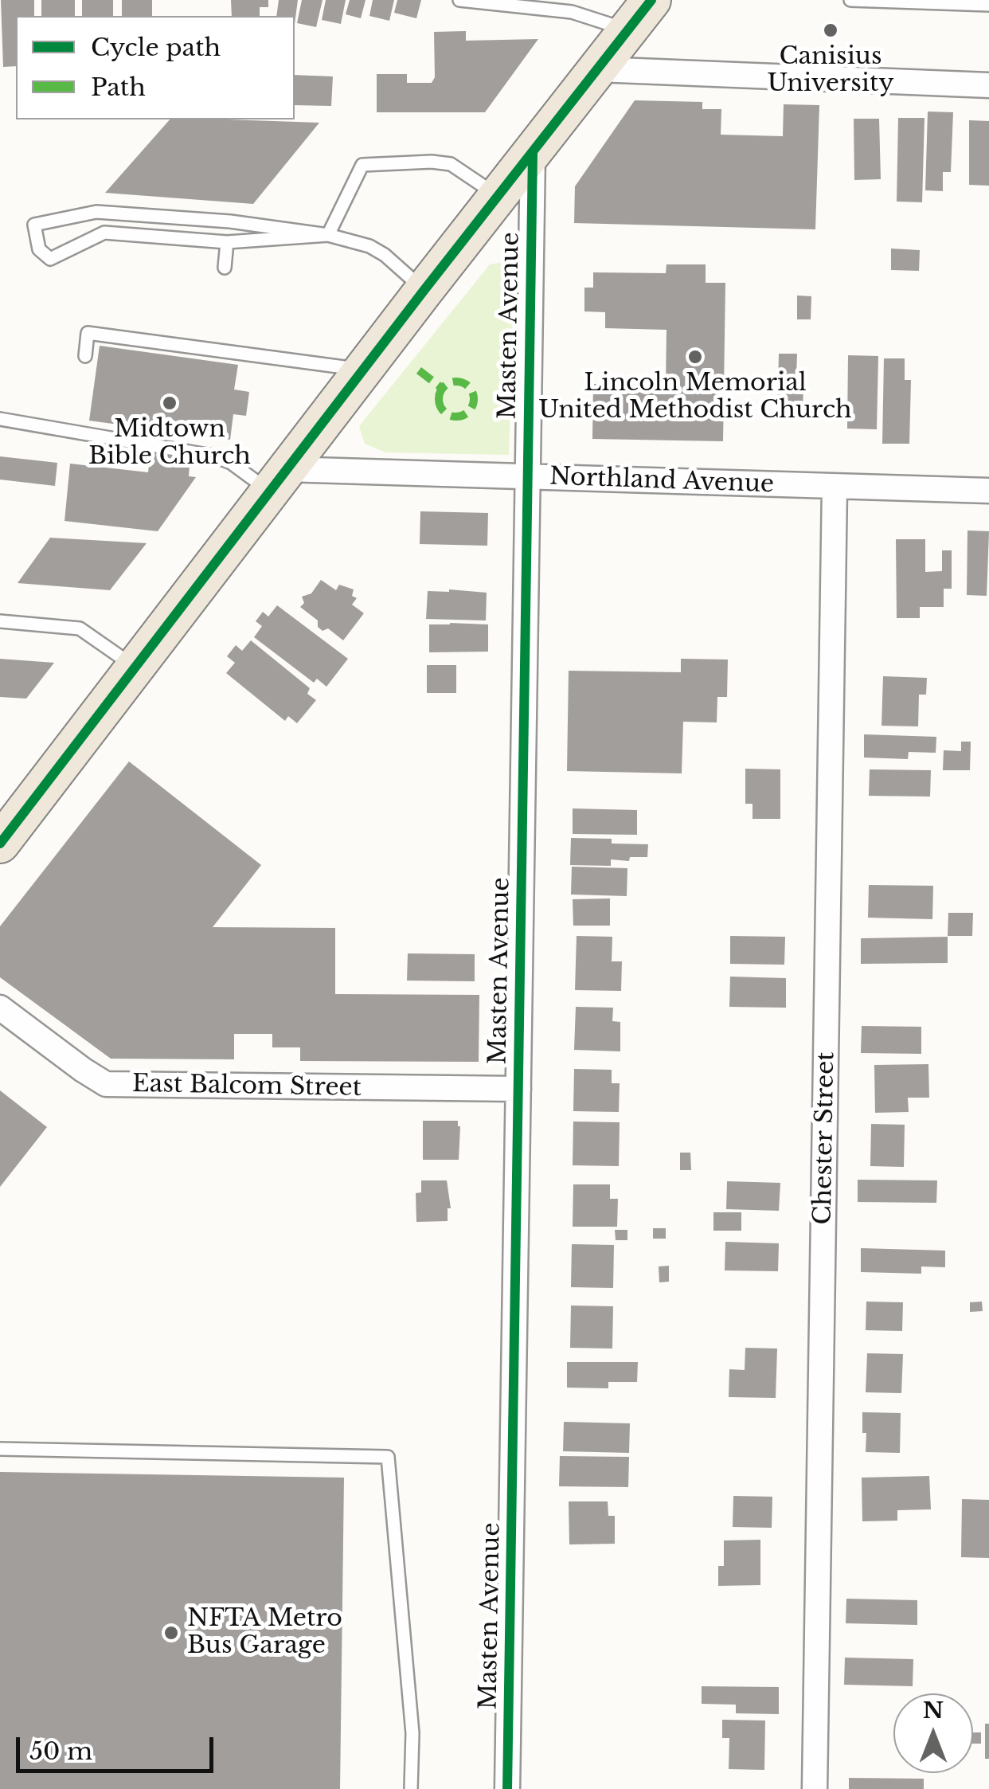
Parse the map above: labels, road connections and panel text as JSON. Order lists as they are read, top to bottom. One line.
{"streets":{"street":["Masten Avenue","Northland Avenue","East Balcom Street","Chester Street"]},"crossings":[["Masten Avenue","Northland Avenue"],["Masten Avenue","East Balcom Street"],["Northland Avenue","Chester Street"]],"places":["Canisius University","Lincoln Memorial United Methodist Church","Midtown Bible Church","NFTA Metro Bus Garage"],"legend":["Cycle path","Path"],"scale_bar":"50 m","north":"top"}
